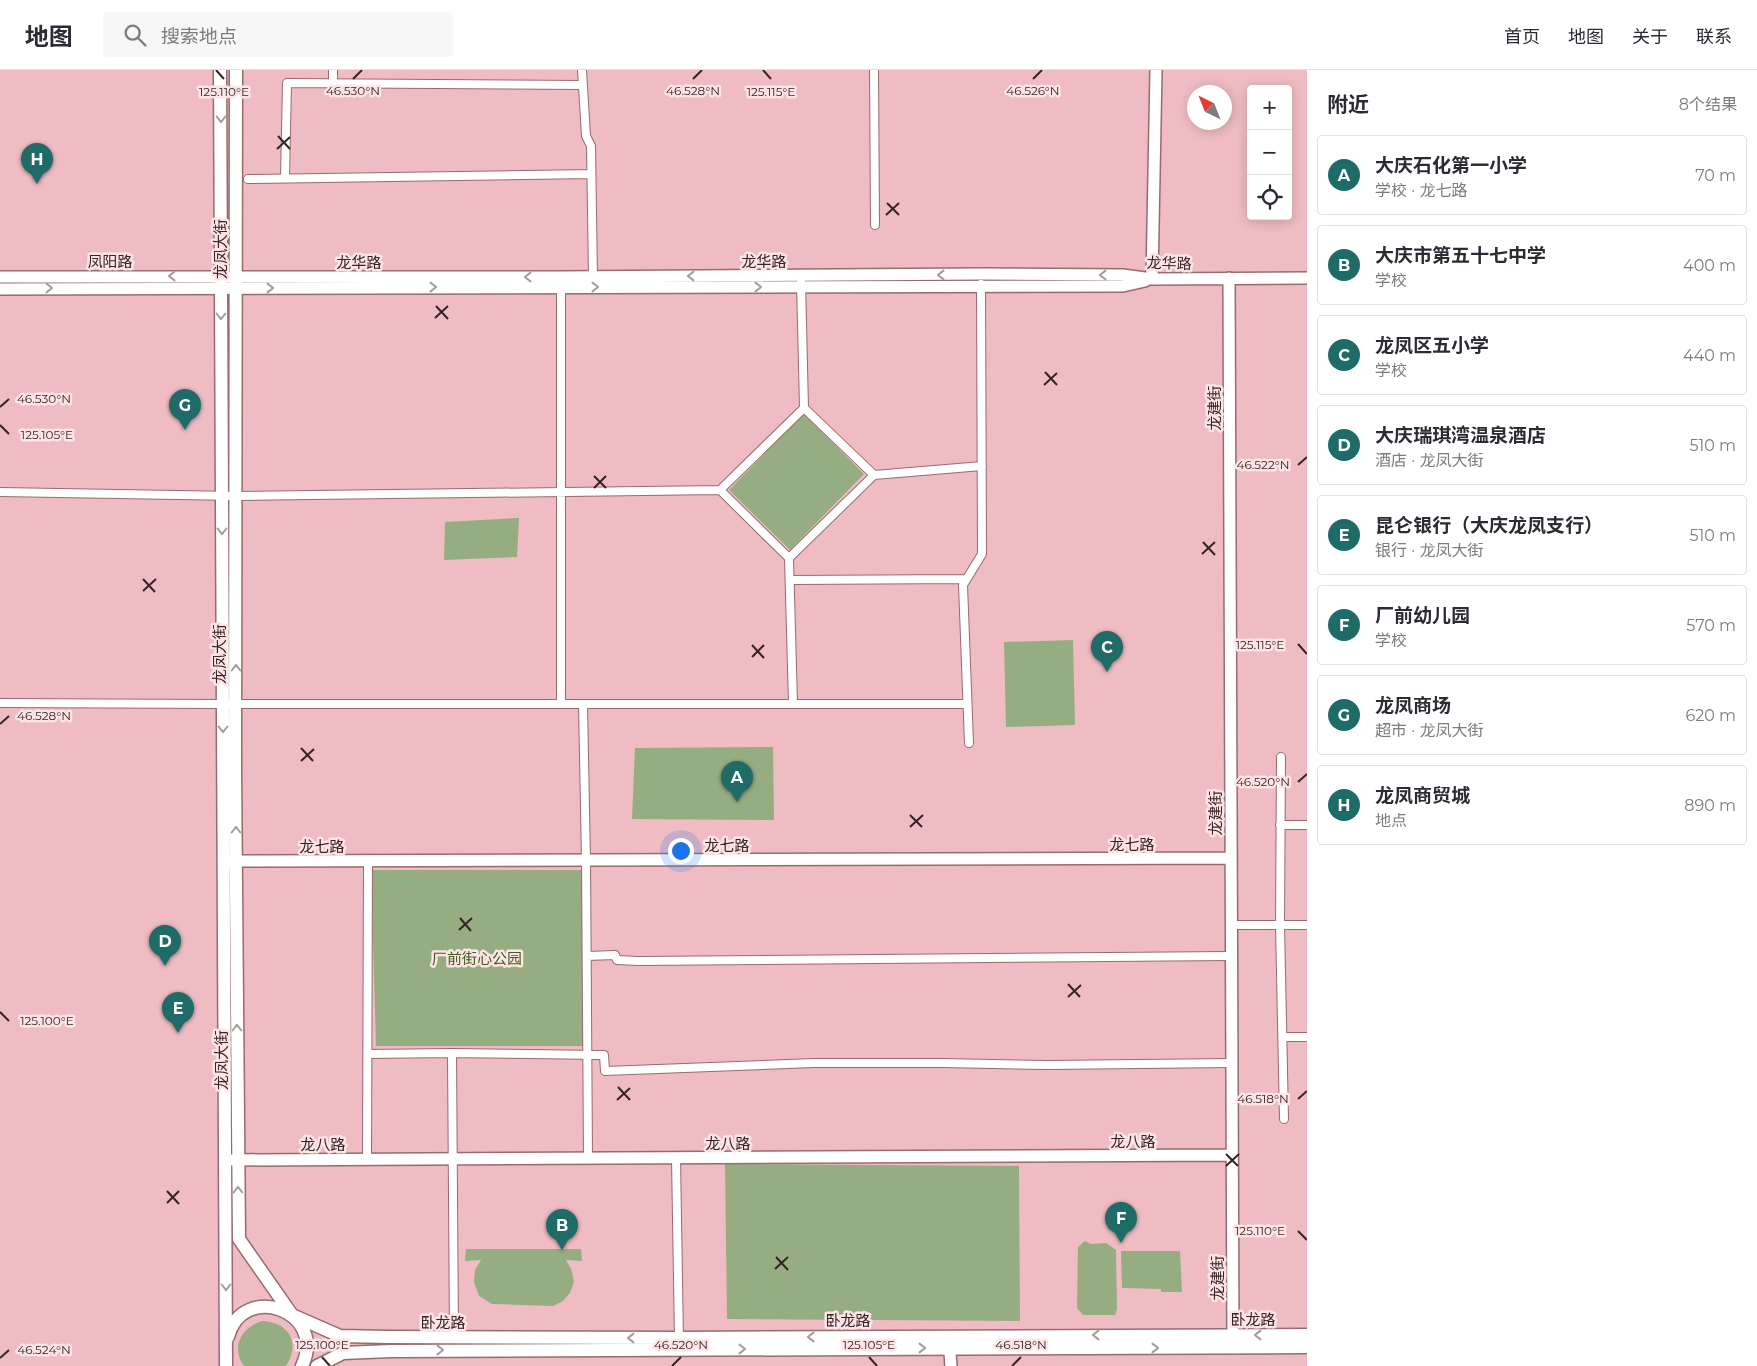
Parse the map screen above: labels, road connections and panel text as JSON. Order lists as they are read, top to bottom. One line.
{"streets":{"main road":["龙凤大街","卧龙路"],"street":["凤阳路","龙华路","龙建街","龙七路","龙八路"]},"crossings":[["龙凤大街","凤阳路"],["龙凤大街","龙七路"],["龙凤大街","龙八路"],["龙凤大街","卧龙路"],["龙华路","龙建街"],["龙建街","龙七路"],["龙建街","龙八路"],["龙建街","卧龙路"]],"parks":["厂前街心公园"],"north":"top left","page":{"header":"地图","search":"搜索地点","nav":["首页","地图","关于","联系"],"heading":["附近","8个结果"],"map_buttons":["+","−"],"list":[{"mark":"A","name":"大庆石化第一小学","note":"学校 · 龙七路","value":"70 m"},{"mark":"B","name":"大庆市第五十七中学","note":"学校","value":"400 m"},{"mark":"C","name":"龙凤区五小学","note":"学校","value":"440 m"},{"mark":"D","name":"大庆瑞琪湾温泉酒店","note":"酒店 · 龙凤大街","value":"510 m"},{"mark":"E","name":"昆仑银行（大庆龙凤支行）","note":"银行 · 龙凤大街","value":"510 m"},{"mark":"F","name":"厂前幼儿园","note":"学校","value":"570 m"},{"mark":"G","name":"龙凤商场","note":"超市 · 龙凤大街","value":"620 m"},{"mark":"H","name":"龙凤商贸城","note":"地点","value":"890 m"}],"pins":["H","G","C","A","D","E","F","B"]},"coordinates":["46.530°N","46.528°N","46.526°N","125.110°E","125.115°E","125.105°E","46.522°N","46.520°N","125.100°E","46.518°N","46.524°N"]}
